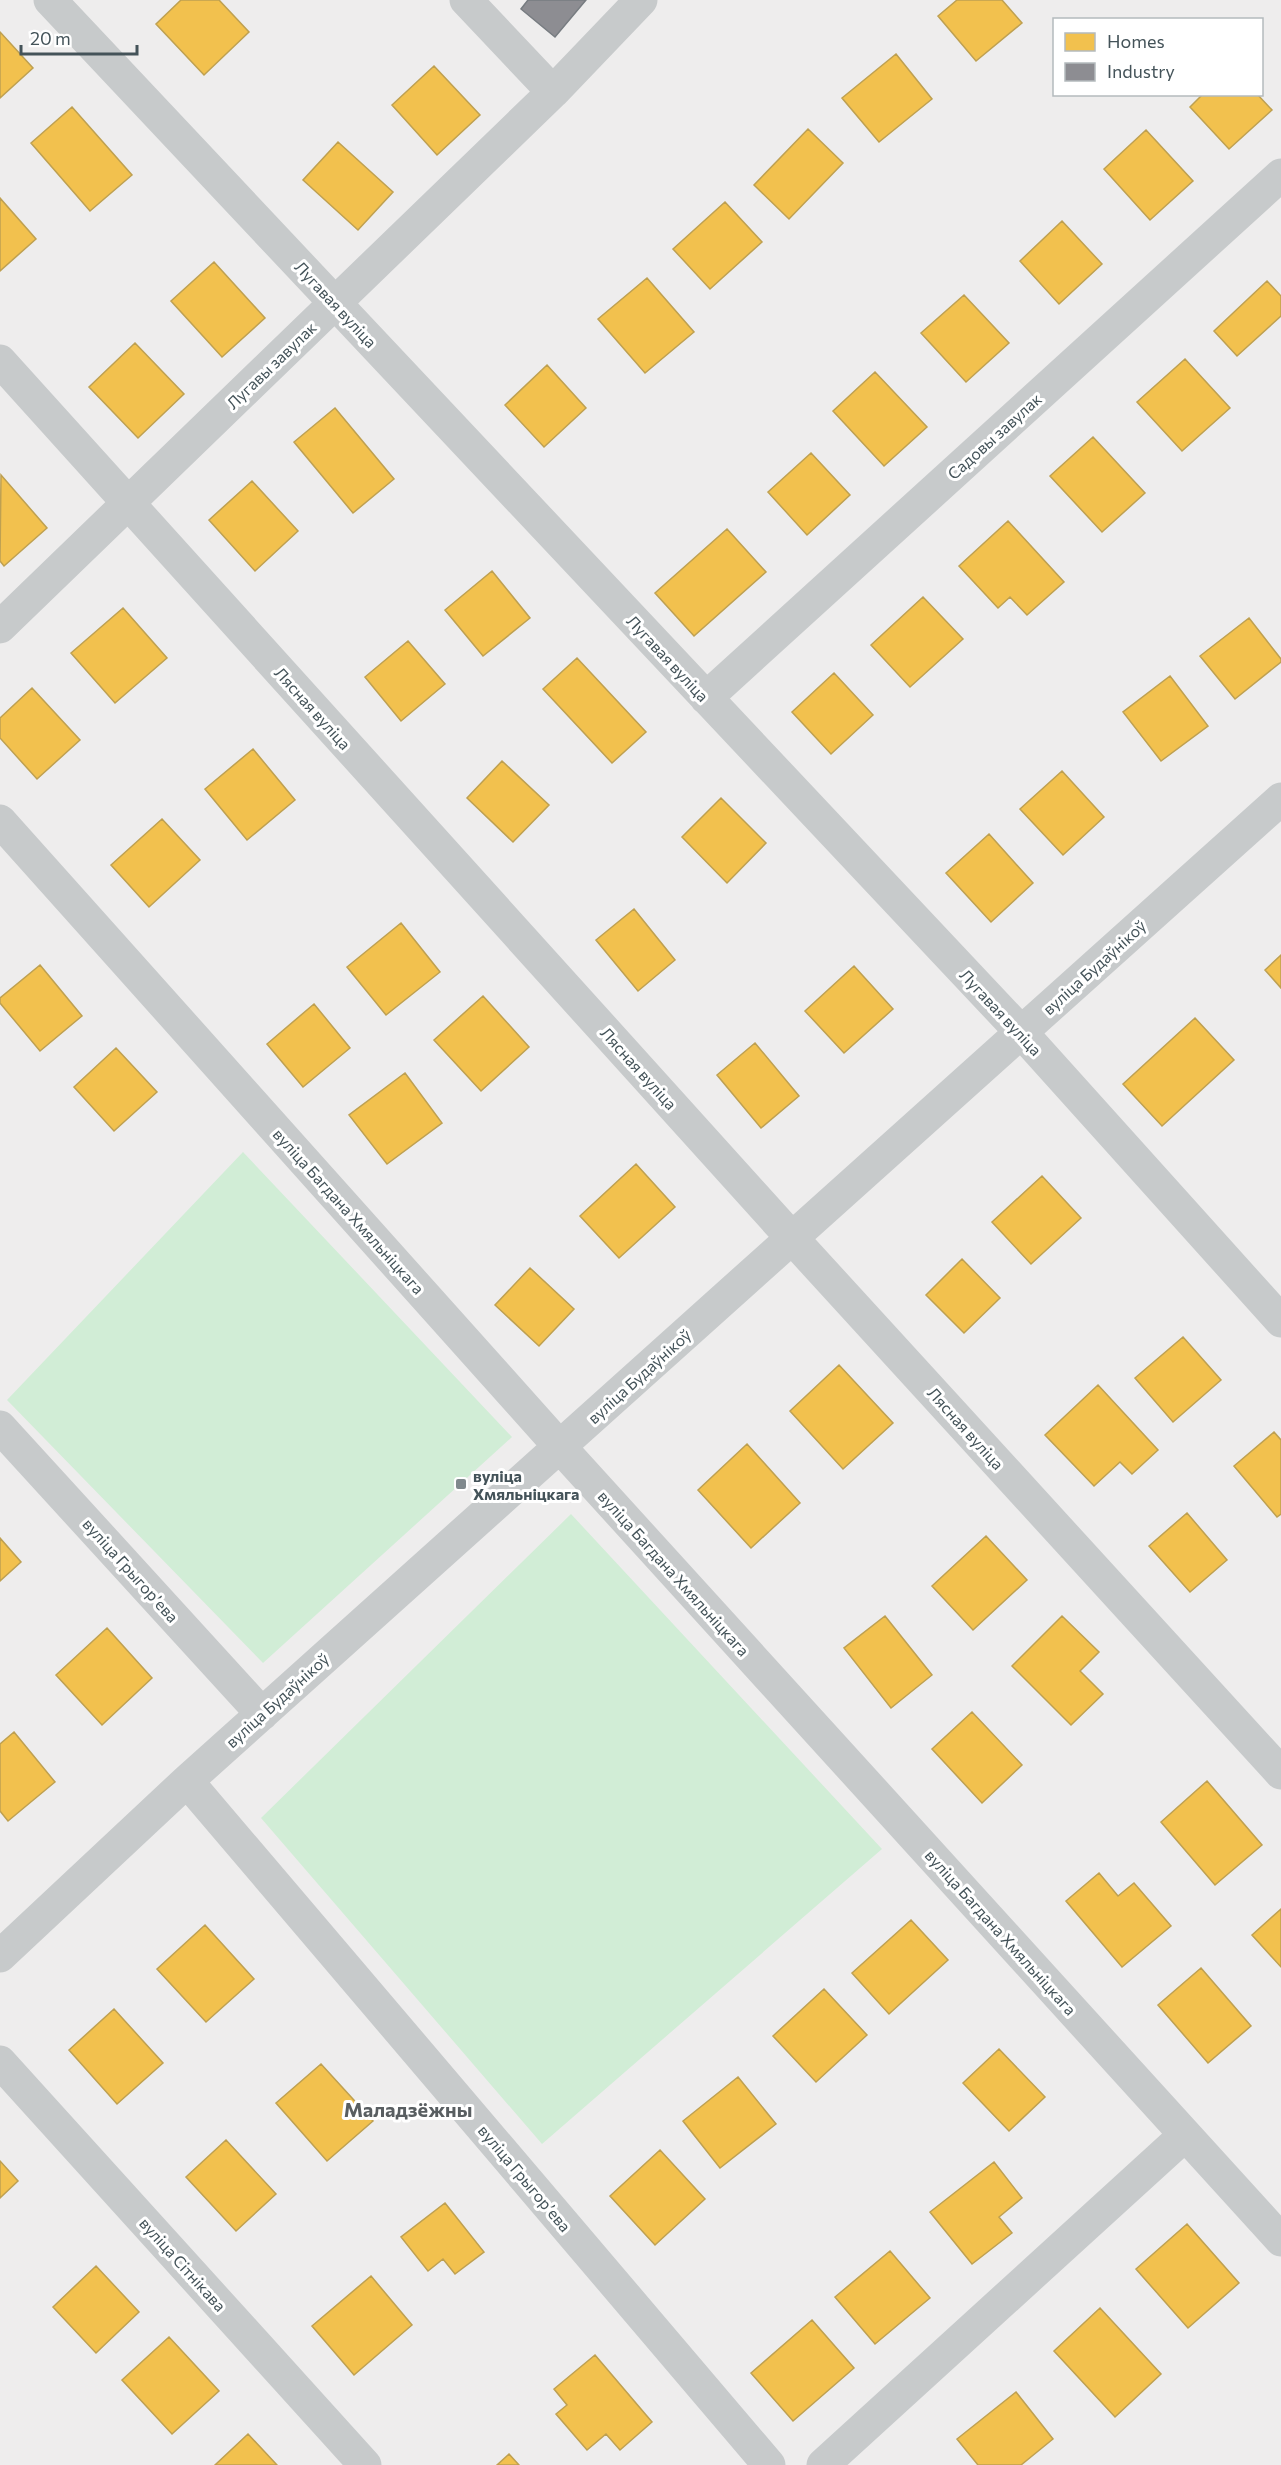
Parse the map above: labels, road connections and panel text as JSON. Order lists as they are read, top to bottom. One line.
{"streets":{"street":["Лугавая вуліца","Лугавы завулак","Садовы завулак","Лясная вуліца","вуліца Будаўнікоў","вуліца Багдана Хмяльніцкага","вуліца Грыгорʼева","вуліца Сітнікава"]},"crossings":[["Лугавая вуліца","Лугавы завулак"],["Лугавая вуліца","Садовы завулак"],["Лугавая вуліца","вуліца Будаўнікоў"],["Лугавы завулак","Лясная вуліца"],["Лясная вуліца","вуліца Будаўнікоў"],["вуліца Будаўнікоў","вуліца Багдана Хмяльніцкага"],["вуліца Будаўнікоў","вуліца Грыгорʼева"]],"districts":["Маладзёжны"],"places":{"transit":["вуліца Хмяльніцкага"]},"legend":["Homes","Industry"],"scale_bar":"20 m"}
